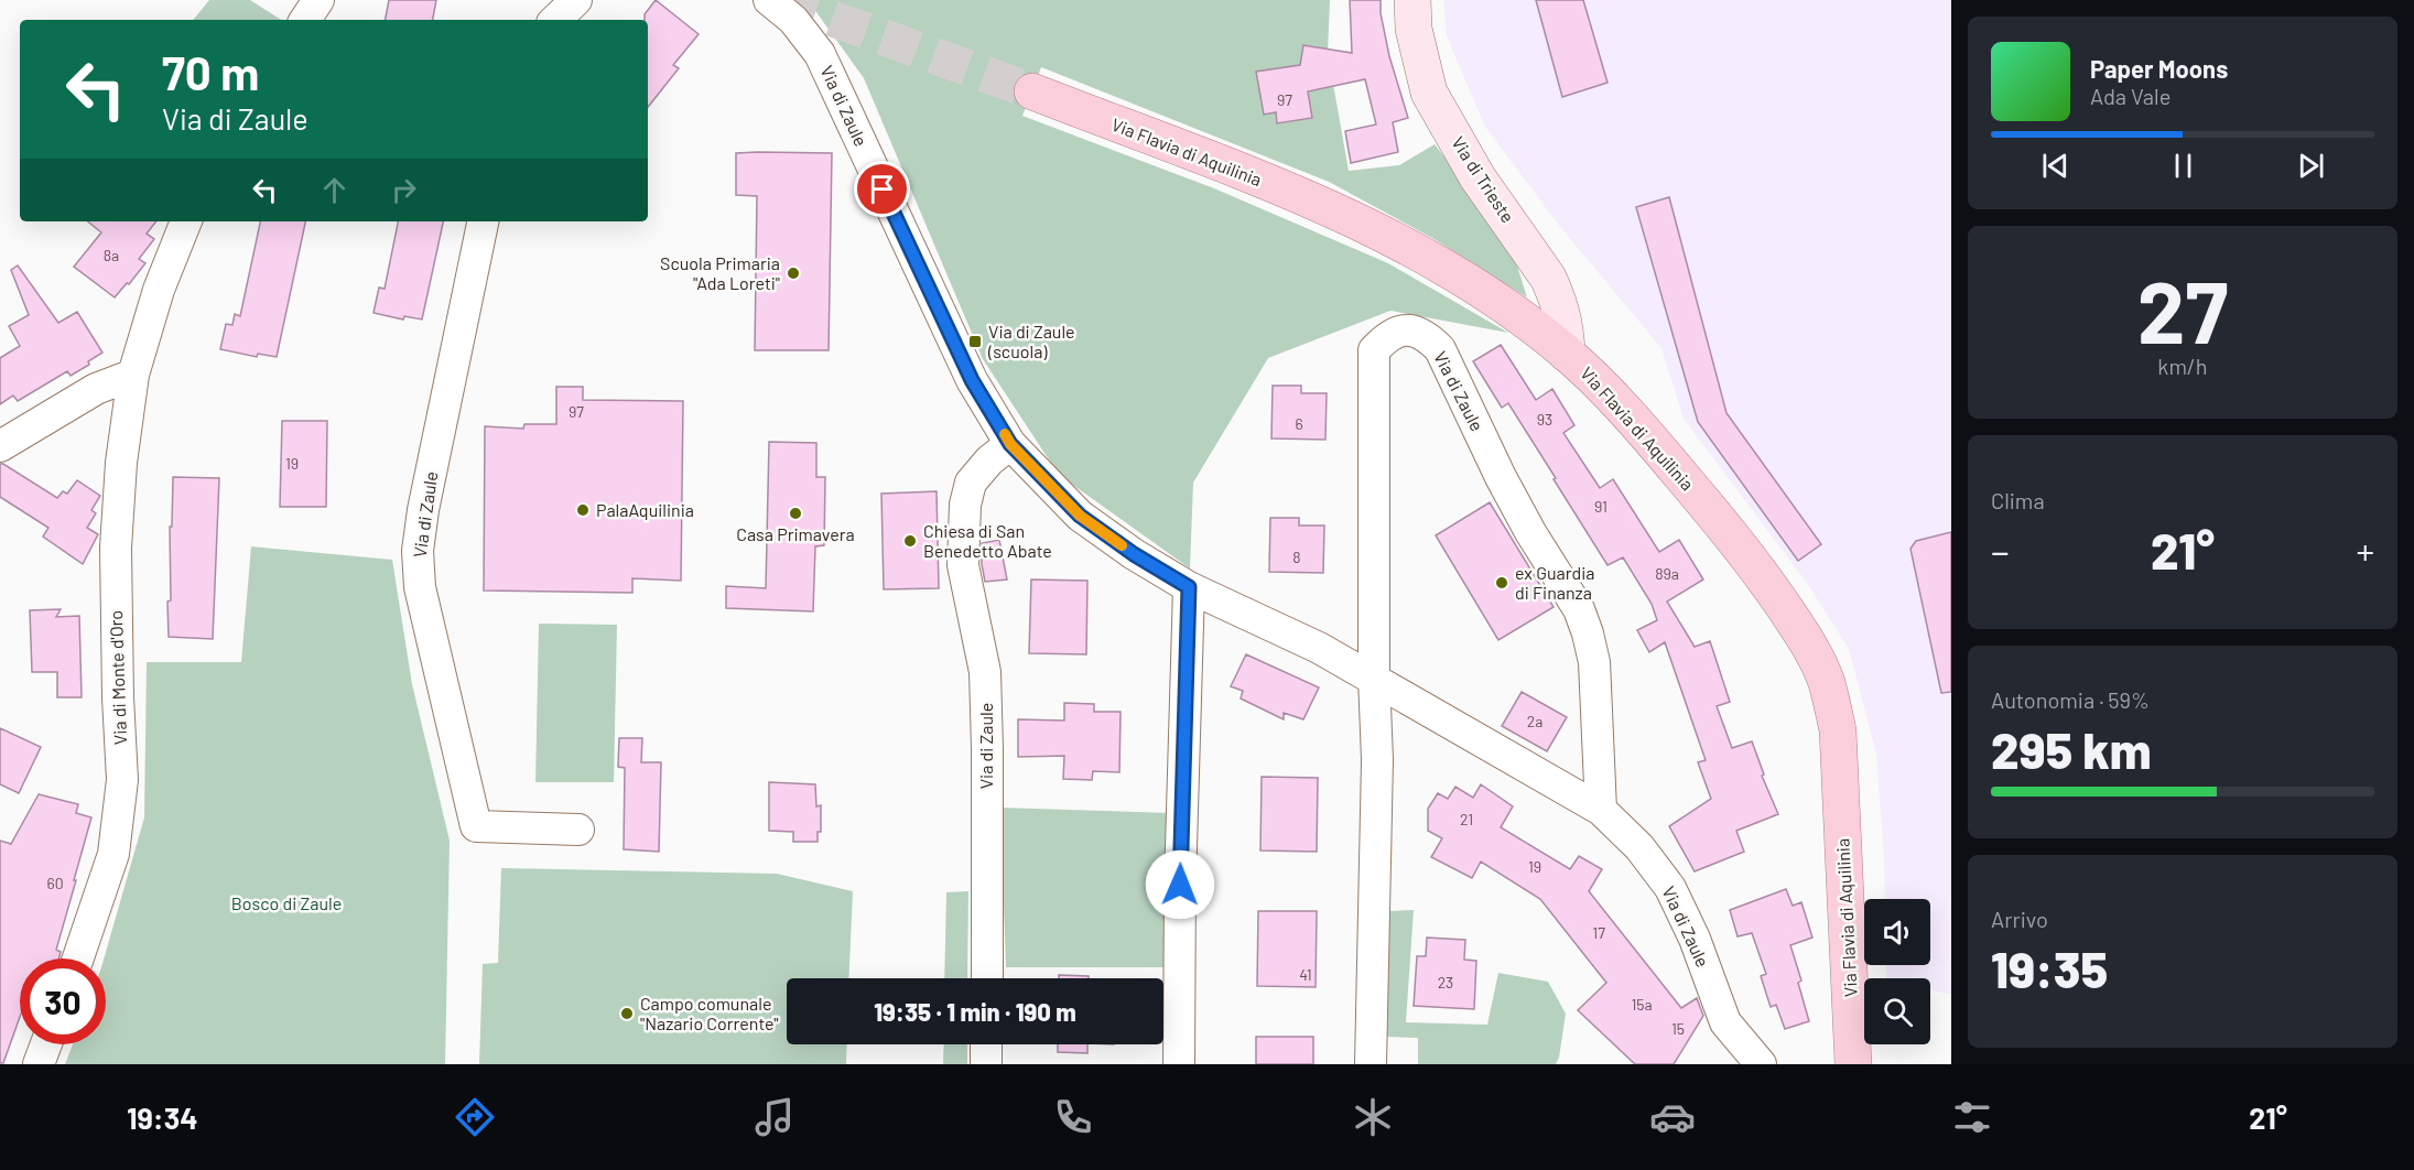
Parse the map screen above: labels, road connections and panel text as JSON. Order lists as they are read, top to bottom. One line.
{"streets":{"main road":["Via Flavia di Aquilinia"],"street":["Via di Zaule","Via di Trieste","Via di Monte d'Oro"]},"crossings":[["Via Flavia di Aquilinia","Via di Trieste"]],"parks":["Bosco di Zaule"],"places":{"other":["Scuola Primaria \"Ada Loreti\"","PalaAquilinia","Casa Primavera","Chiesa di San Benedetto Abate","ex Guardia di Finanza","Campo comunale \"Nazario Corrente\""],"transit":["Via di Zaule (scuola)"]},"house_numbers":["97","8a","97","93","6","19","91","8","89a","2a","21","19","60","17","41","23","15a","15"],"page":{"turn":["70 m","Via di Zaule"],"song":["Paper Moons","Ada Vale"],"tile":[["27","km/h"],"Clima",["Autonomia · 59%","295 km"],["Arrivo","19:35"]],"heat":["−","21°","+"],"limit":"30","trip":"19:35 · 1 min · 190 m","tabs":["19:34","21°"]}}
